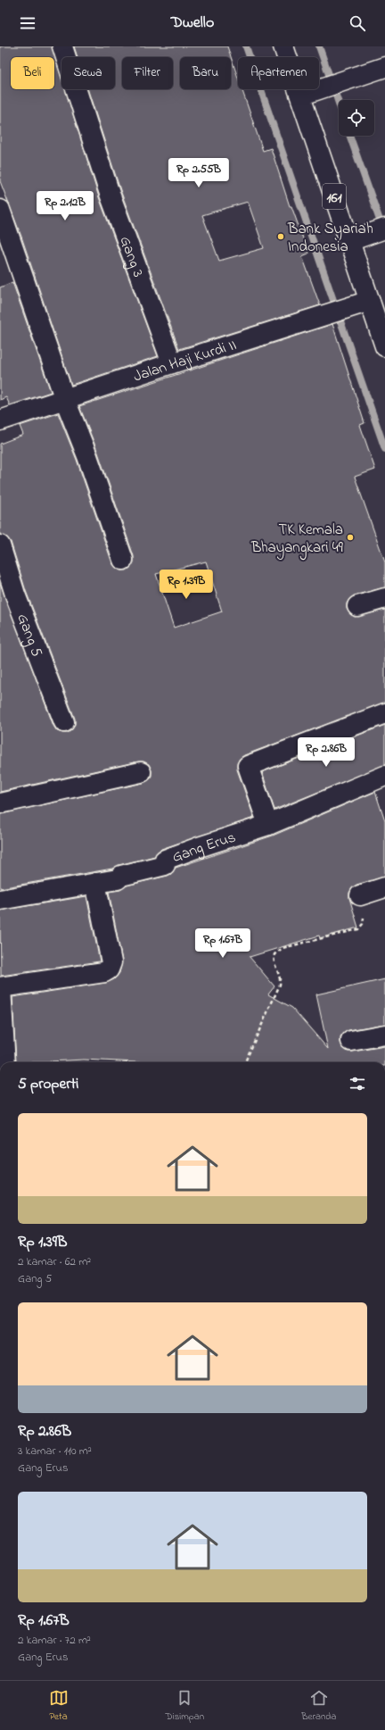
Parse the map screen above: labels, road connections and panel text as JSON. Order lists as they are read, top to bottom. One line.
{"streets":{"main road":["161","Gang 3","Jalan Haji Kurdi II","Gang 5","Gang Erus"]},"crossings":[["161","Jalan Haji Kurdi II"],["Gang 3","Jalan Haji Kurdi II"]],"places":["Bank Syariah Indonesia","TK Kemala Bhayangkari 49"],"page":{"header":"Dwello","chip":["Beli","Sewa","Filter","Baru","Apartemen"],"price":["Rp 2.55B","Rp 2.12B","Rp 1.39B","Rp 2.86B","Rp 1.67B"],"heading":"5 properti","list":[{"name":"Rp 1.39B","note":"2 kamar · 62 m² · Gang 5"},{"name":"Rp 2.86B","note":"3 kamar · 110 m² · Gang Erus"},{"name":"Rp 1.67B","note":"2 kamar · 72 m² · Gang Erus"}],"tabs":["Peta","Disimpan","Beranda"]}}
